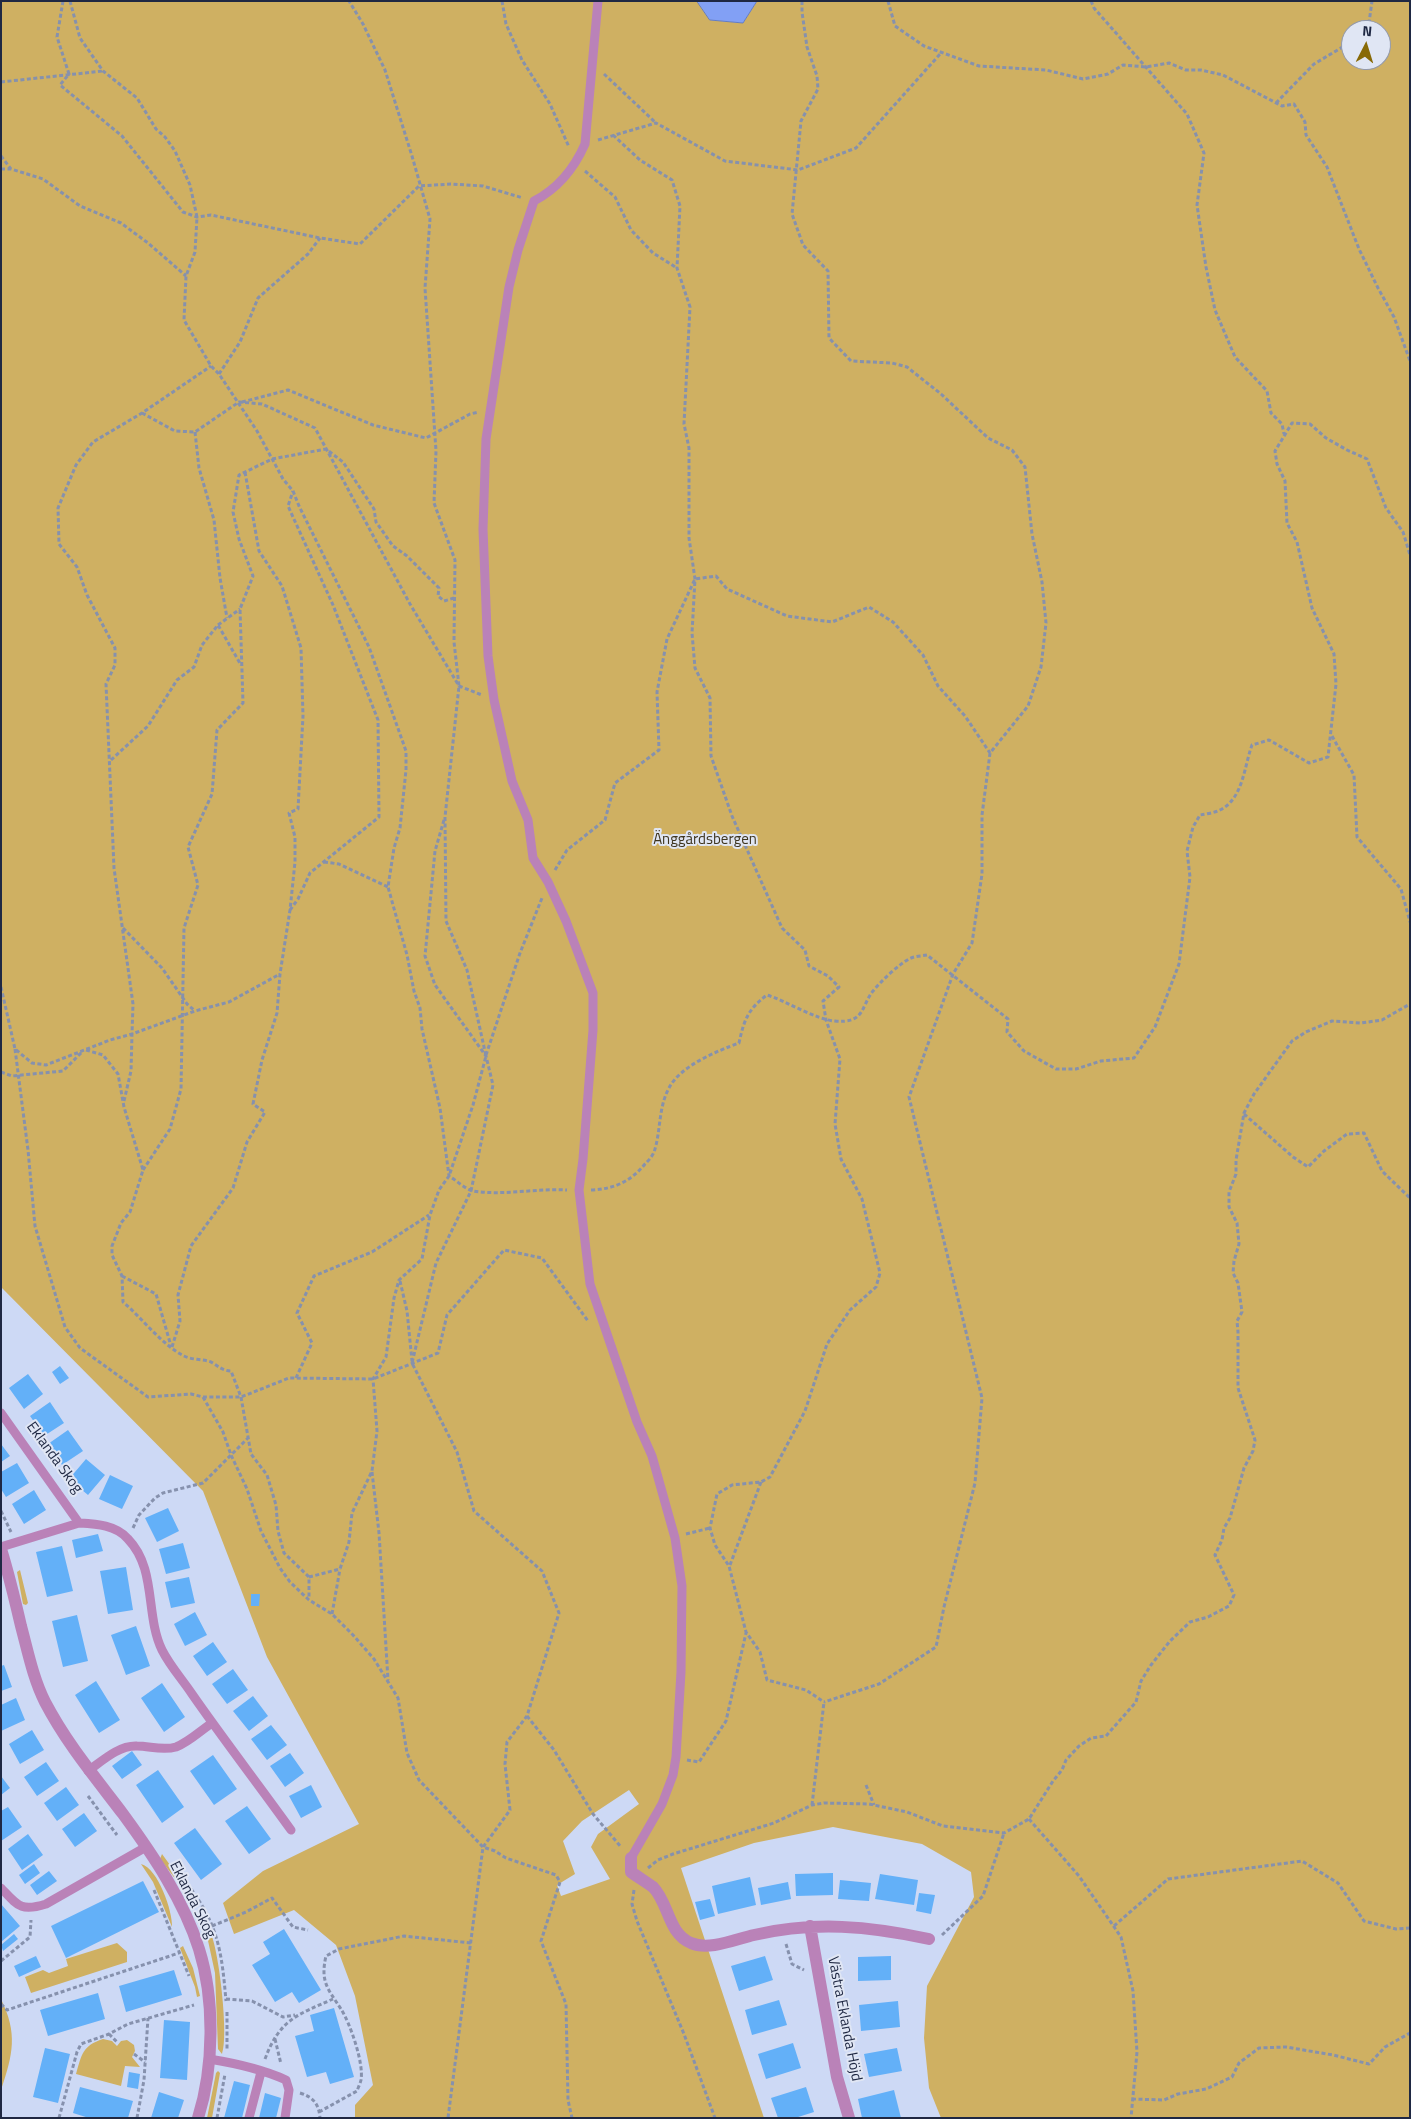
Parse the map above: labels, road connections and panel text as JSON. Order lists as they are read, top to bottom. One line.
{"streets":{"street":["Eklanda Skog","Västra Eklanda Höjd"]},"parks":["Änggårdsbergen"],"north":"top"}
